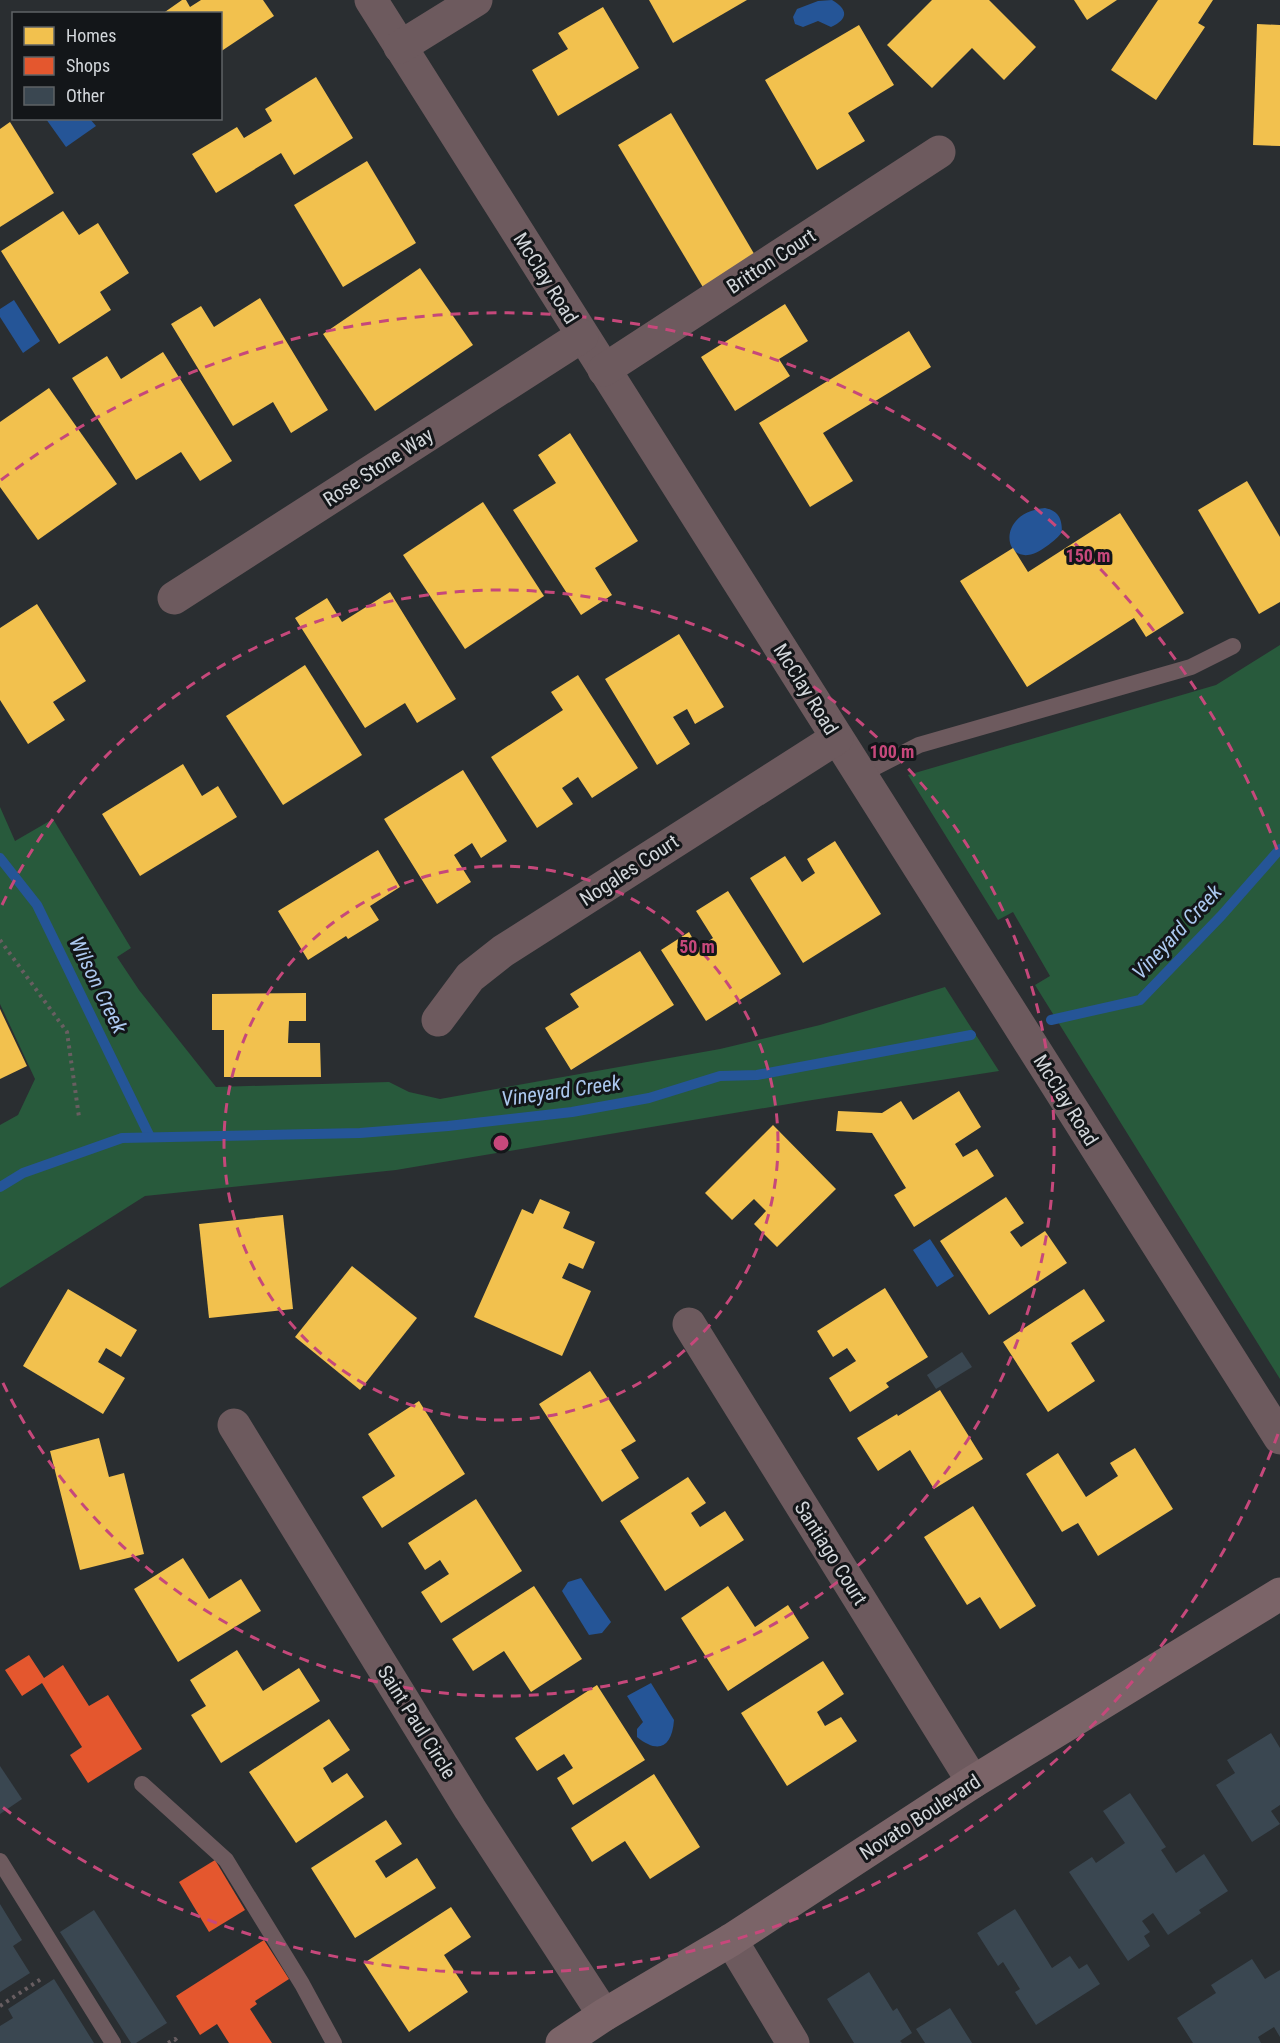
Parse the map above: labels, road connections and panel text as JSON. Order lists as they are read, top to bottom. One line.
{"streets":{"main road":["Novato Boulevard"],"street":["Britton Court","McClay Road","Rose Stone Way","Nogales Court","Santiago Court","Saint Paul Circle"]},"crossings":[["Britton Court","McClay Road"],["McClay Road","Rose Stone Way"],["McClay Road","Nogales Court"],["Santiago Court","Novato Boulevard"],["Saint Paul Circle","Novato Boulevard"]],"water":["Vineyard Creek","Wilson Creek"],"legend":["Homes","Shops","Other"],"rings":["150 m","100 m","50 m"]}
